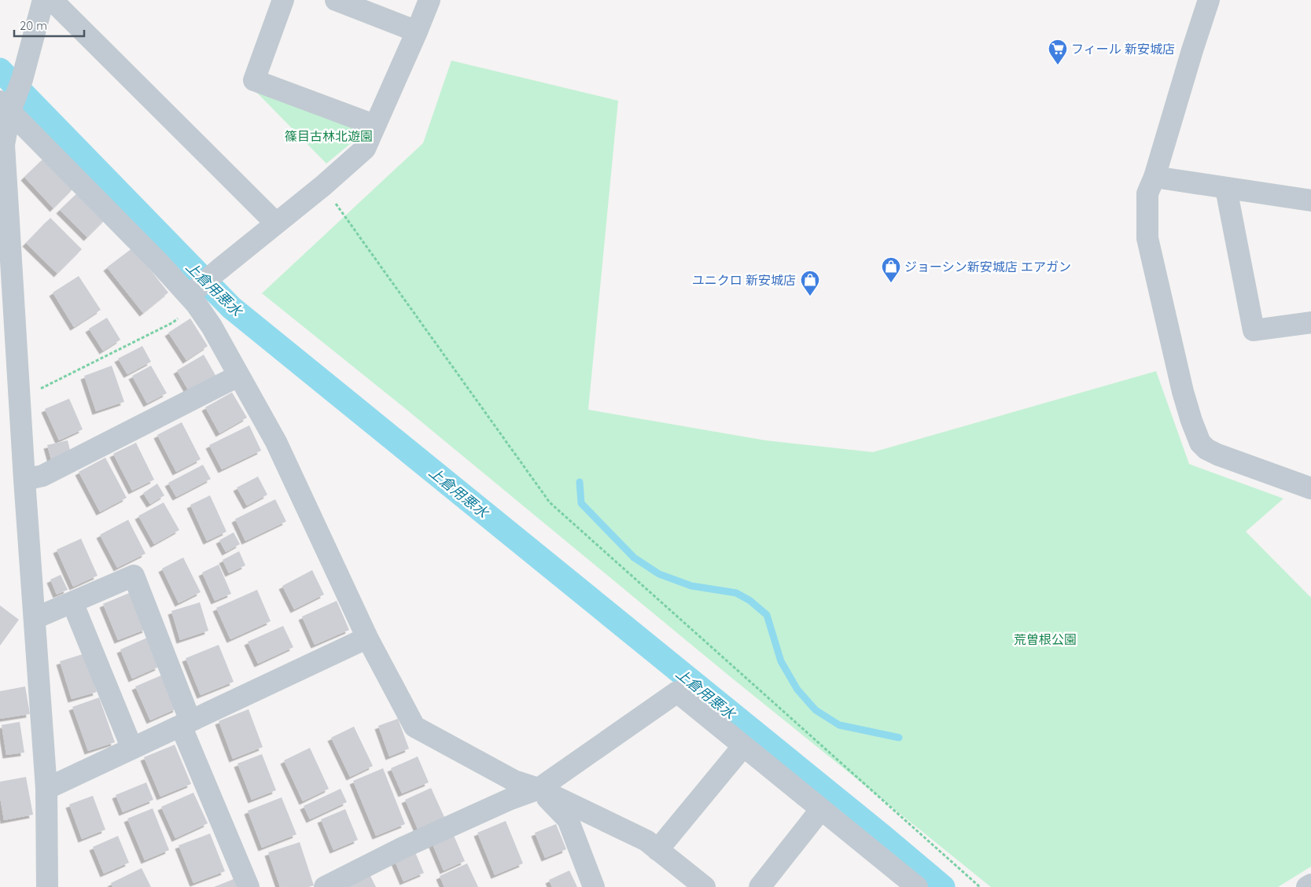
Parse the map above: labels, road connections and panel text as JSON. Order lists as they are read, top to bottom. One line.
{"water":["上倉用悪水"],"parks":["篠目古林北遊園","荒曽根公園"],"places":{"supermarket":["フィール 新安城店"],"shop":["ジョーシン新安城店 エアガン","ユニクロ 新安城店"]},"scale_bar":"20 m"}
